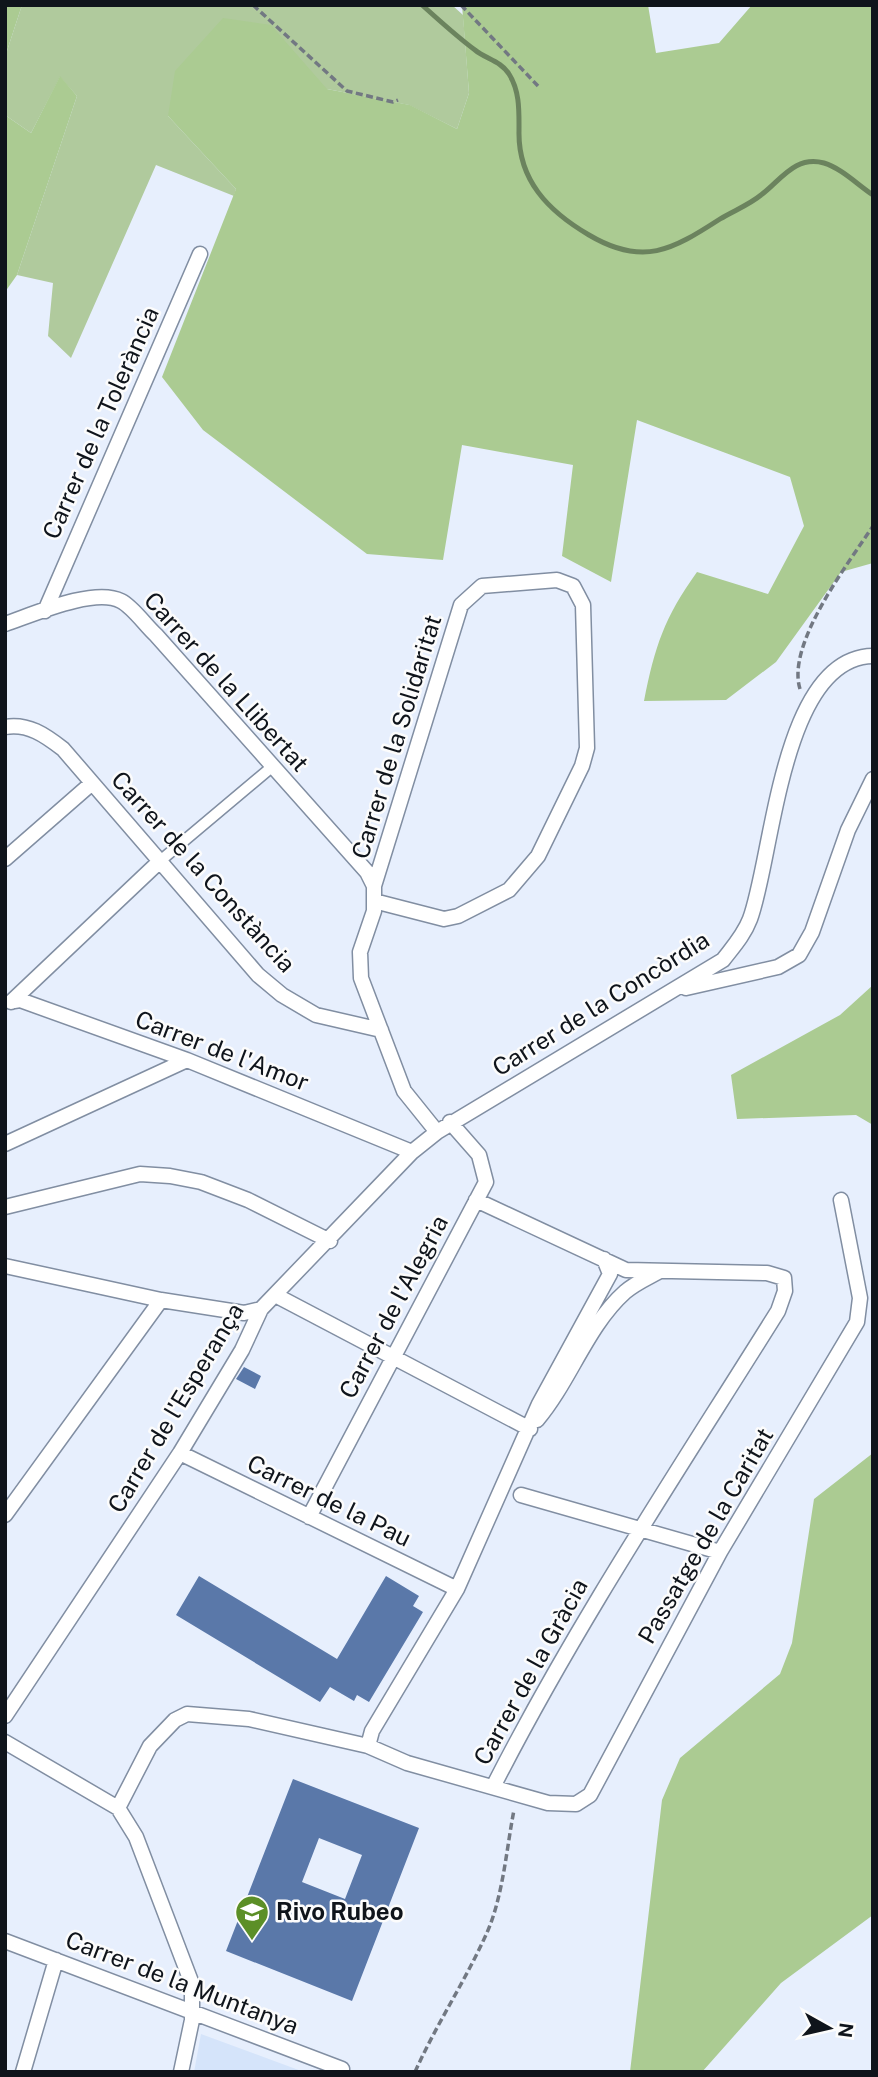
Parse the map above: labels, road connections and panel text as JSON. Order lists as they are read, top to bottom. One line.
{"streets":{"street":["Carrer de la Tolerància","Carrer de la Llibertat","Carrer de la Solidaritat","Carrer de la Constància","Carrer de la Concòrdia","Carrer de l'Amor","Carrer de l'Alegria","Carrer de l'Esperança","Carrer de la Pau","Passatge de la Caritat","Carrer de la Gràcia","Carrer de la Muntanya"]},"crossings":[["Carrer de la Tolerància","Carrer de la Llibertat"],["Carrer de la Llibertat","Carrer de la Solidaritat"],["Carrer de la Solidaritat","Carrer de la Constància"],["Carrer de la Solidaritat","Carrer de l'Esperança"],["Carrer de la Concòrdia","Carrer de l'Alegria"],["Carrer de la Concòrdia","Carrer de l'Esperança"],["Carrer de l'Amor","Carrer de l'Esperança"],["Carrer de l'Alegria","Carrer de l'Esperança"],["Carrer de l'Alegria","Carrer de la Pau"],["Carrer de l'Esperança","Carrer de la Pau"],["Passatge de la Caritat","Carrer de la Gràcia"]],"places":{"school or university":["Rivo Rubeo"]},"north":"right"}
